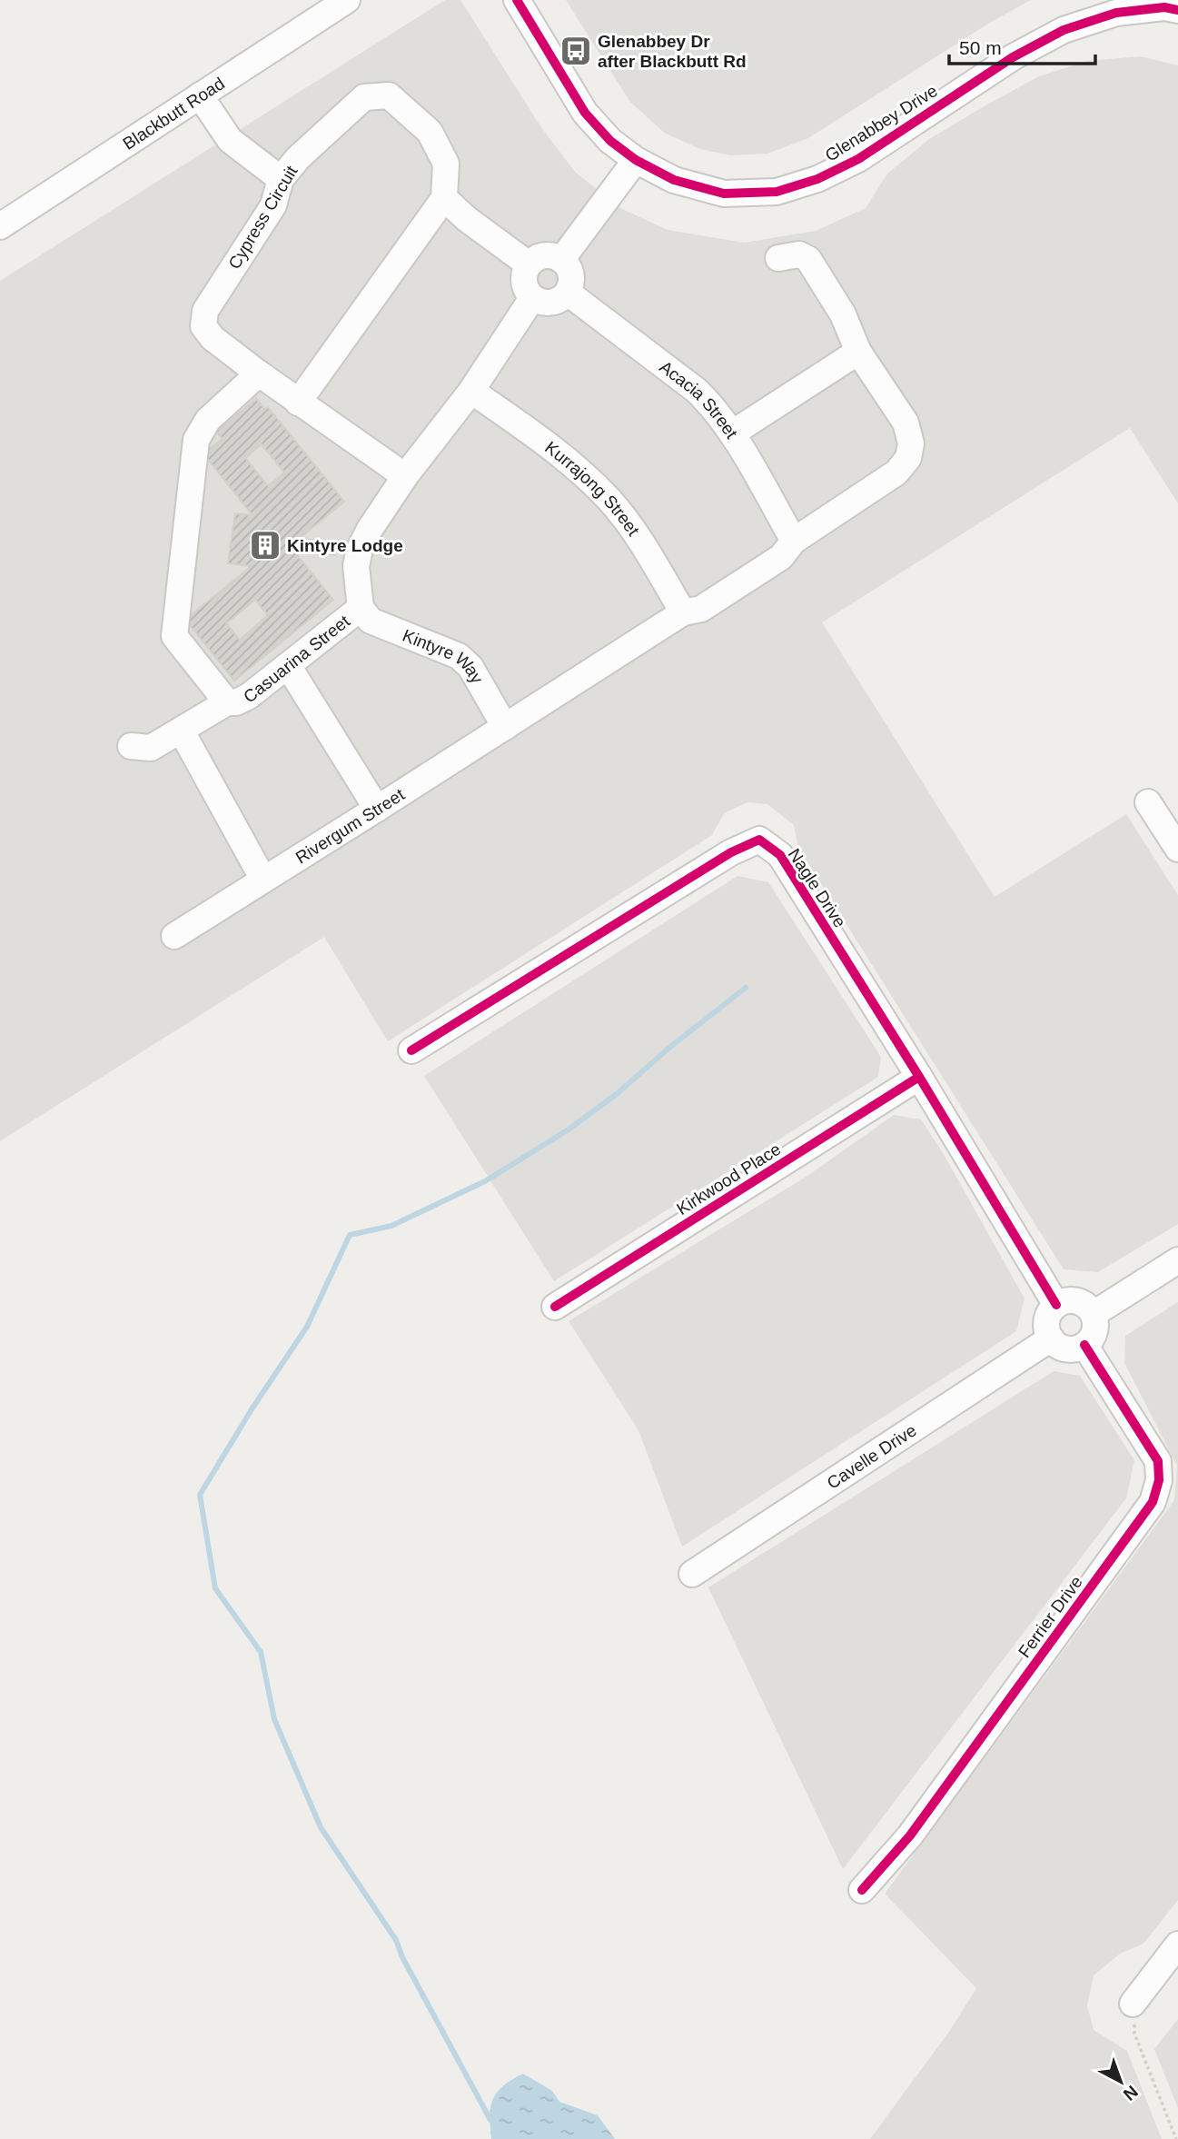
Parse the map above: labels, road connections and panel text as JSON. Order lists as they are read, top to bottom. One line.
{"streets":{"street":["Blackbutt Road","Glenabbey Drive","Cypress Circuit","Acacia Street","Kurrajong Street","Casuarina Street","Kintyre Way","Rivergum Street","Nagle Drive","Kirkwood Place","Cavelle Drive","Ferrier Drive"]},"crossings":[["Acacia Street","Rivergum Street"],["Kurrajong Street","Rivergum Street"],["Casuarina Street","Kintyre Way"],["Kintyre Way","Rivergum Street"],["Nagle Drive","Kirkwood Place"],["Nagle Drive","Cavelle Drive"],["Nagle Drive","Ferrier Drive"],["Cavelle Drive","Ferrier Drive"]],"places":{"bus stop":["Glenabbey Dr after Blackbutt Rd"],"building":["Kintyre Lodge"]},"scale_bar":"50 m","north":"bottom right"}
